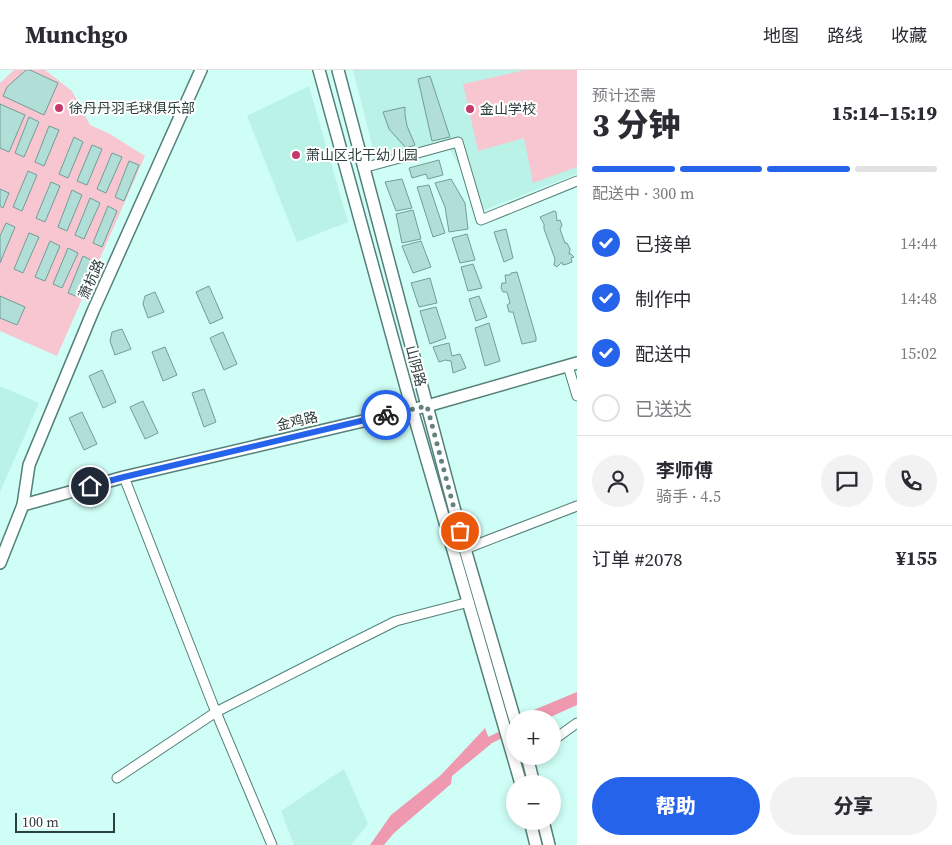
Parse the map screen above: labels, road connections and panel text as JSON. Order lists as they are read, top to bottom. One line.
{"streets":{"main road":["萧杭路","山阴路","金鸡路"]},"crossings":[["萧杭路","金鸡路"],["山阴路","金鸡路"]],"places":["徐丹丹羽毛球俱乐部","金山学校","萧山区北干幼儿园"],"scale_bar":"100 m","page":{"header":"Munchgo","nav":["地图","路线","收藏"],"heading":["3 分钟","预计还需","15:14–15:19"],"panel":["李师傅","骑手 · 4.5","订单 #2078","¥155"],"bar":"配送中 · 300 m","list":[["已接单","14:44"],["制作中","14:48"],["配送中","15:02"],"已送达"],"map_buttons":["+","−"],"buttons":["帮助","分享"],"scale":"100 m"}}
